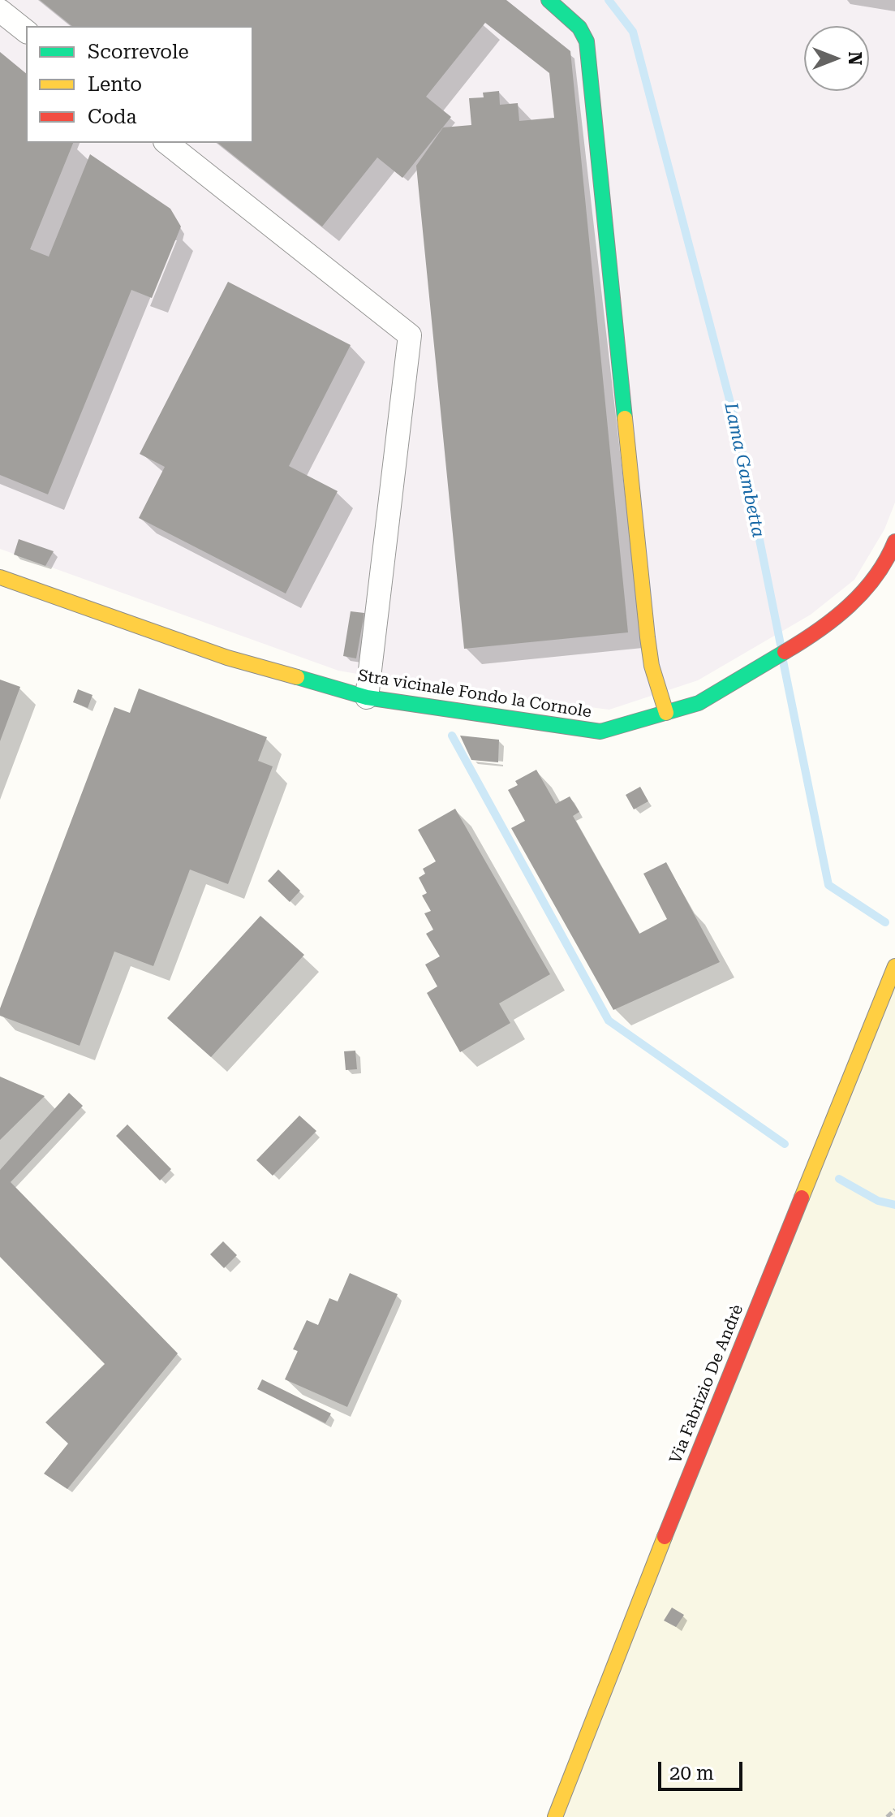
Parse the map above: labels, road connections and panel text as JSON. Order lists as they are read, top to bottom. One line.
{"streets":{"street":["Stra vicinale Fondo la Cornole","Via Fabrizio De Andrè"]},"water":["Lama Gambetta"],"legend":["Scorrevole","Lento","Coda"],"scale_bar":"20 m","north":"right"}
